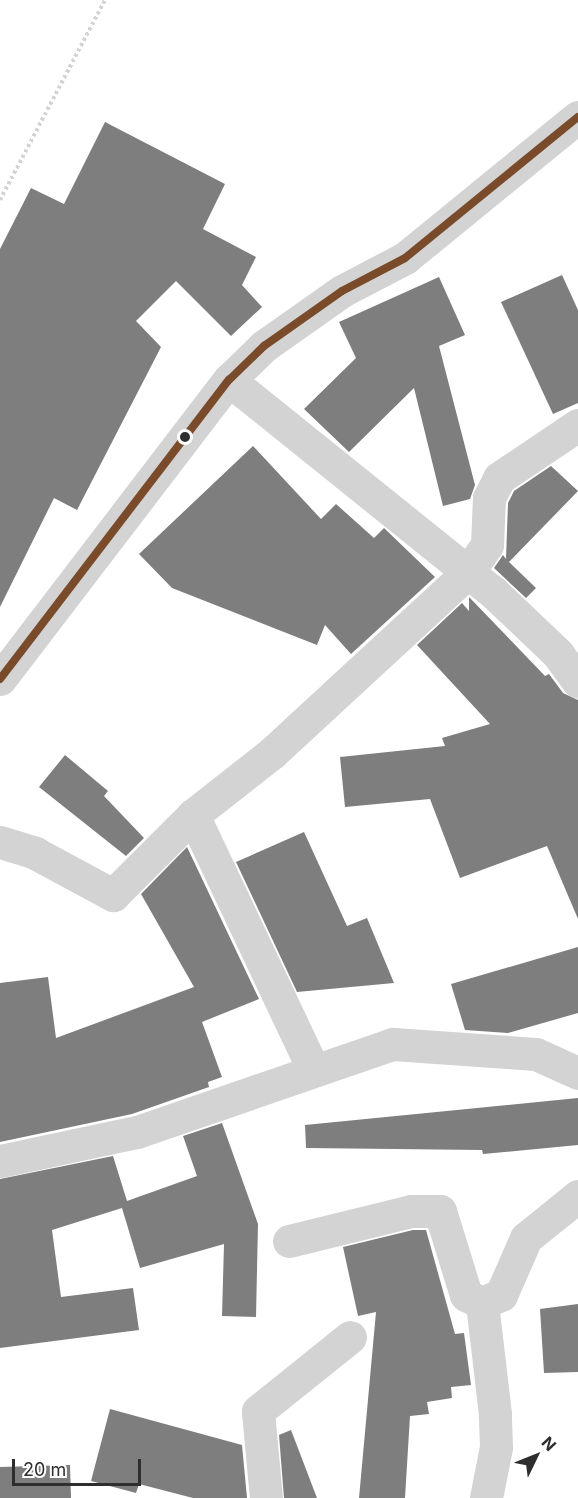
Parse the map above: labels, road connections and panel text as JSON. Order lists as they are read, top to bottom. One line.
{"scale_bar":"20 m","north":"top right"}
